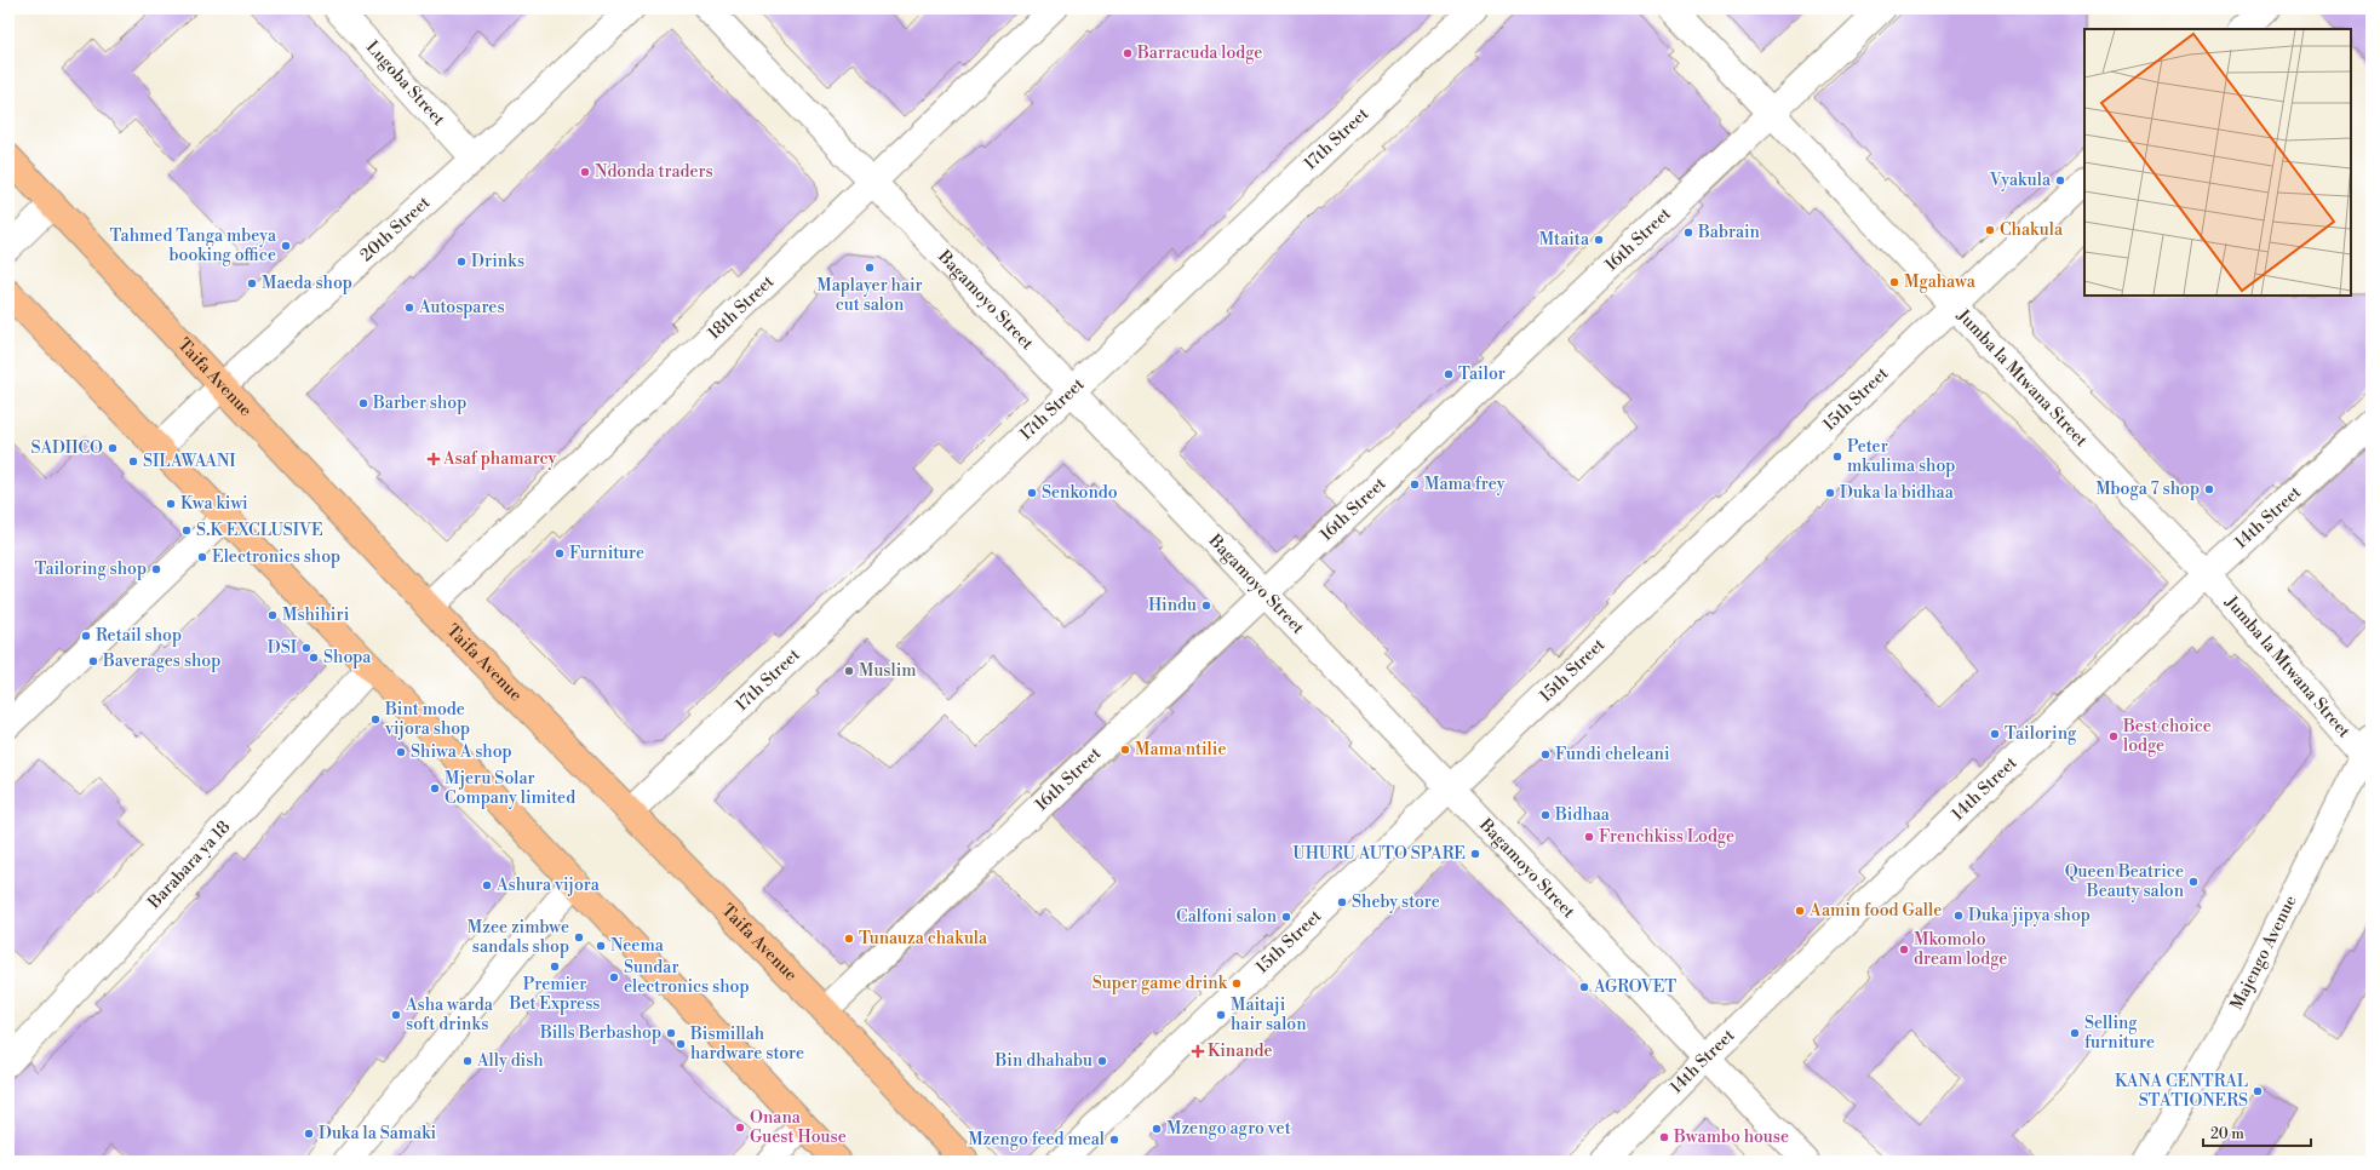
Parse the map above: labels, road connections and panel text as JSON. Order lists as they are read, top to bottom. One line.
{"streets":{"main road":["Taifa Avenue"],"street":["Lugoba Street","17th Street","20th Street","16th Street","Bagamoyo Street","18th Street","Jumba la Mtwana Street","15th Street","14th Street","Barabara ya 18","Majengo Avenue"]},"crossings":[["Lugoba Street","20th Street"],["17th Street","Bagamoyo Street"],["17th Street","Taifa Avenue"],["20th Street","Taifa Avenue"],["16th Street","Bagamoyo Street"],["16th Street","Taifa Avenue"],["16th Street","Jumba la Mtwana Street"],["Bagamoyo Street","18th Street"],["Bagamoyo Street","15th Street"],["Bagamoyo Street","14th Street"],["18th Street","Taifa Avenue"],["Jumba la Mtwana Street","15th Street"],["Jumba la Mtwana Street","14th Street"],["Jumba la Mtwana Street","Majengo Avenue"]],"places":{"other":["Barracuda lodge","Ndonda traders","Vyakula","Chakula","Babrain","Mtaita","Tahmed Tanga mbeya booking office","Drinks","Maplayer hair cut salon","Mgahawa","Maeda shop","Autospares","Tailor","Barber shop","SADIICO","Peter mkulima shop","SILAWAANI","Mama frey","Mboga 7 shop","Senkondo","Duka la bidhaa","Kwa kiwi","S.K EXCLUSIVE","Furniture","Electronics shop","Tailoring shop","Hindu","Mshihiri","Retail shop","DSI","Shopa","Baverages shop","Muslim","Bint mode vijora shop","Tailoring","Best choice lodge","Mama ntilie","Shiwa A shop","Fundi cheleani","Mjeru Solar Company limited","Bidhaa","Frenchkiss Lodge","UHURU AUTO SPARE","Queen Beatrice Beauty salon","Ashura vijora","Sheby store","Aamin food Galle","Duka jipya shop","Calfoni salon","Mzee zimbwe sandals shop","Tunauza chakula","Neema","Mkomolo dream lodge","Premier Bet Express","Sundar electronics shop","Super game drink","AGROVET","Asha warda soft drinks","Maitaji hair salon","Bills Berbashop","Selling furniture","Bismillah hardware store","Ally dish","Bin dhahabu","KANA CENTRAL STATIONERS","Onana Guest House","Mzengo agro vet","Duka la Samaki","Bwambo house","Mzengo feed meal"],"health":["Asaf phamarcy","Kinande"]},"scale_bar":"20 m"}
